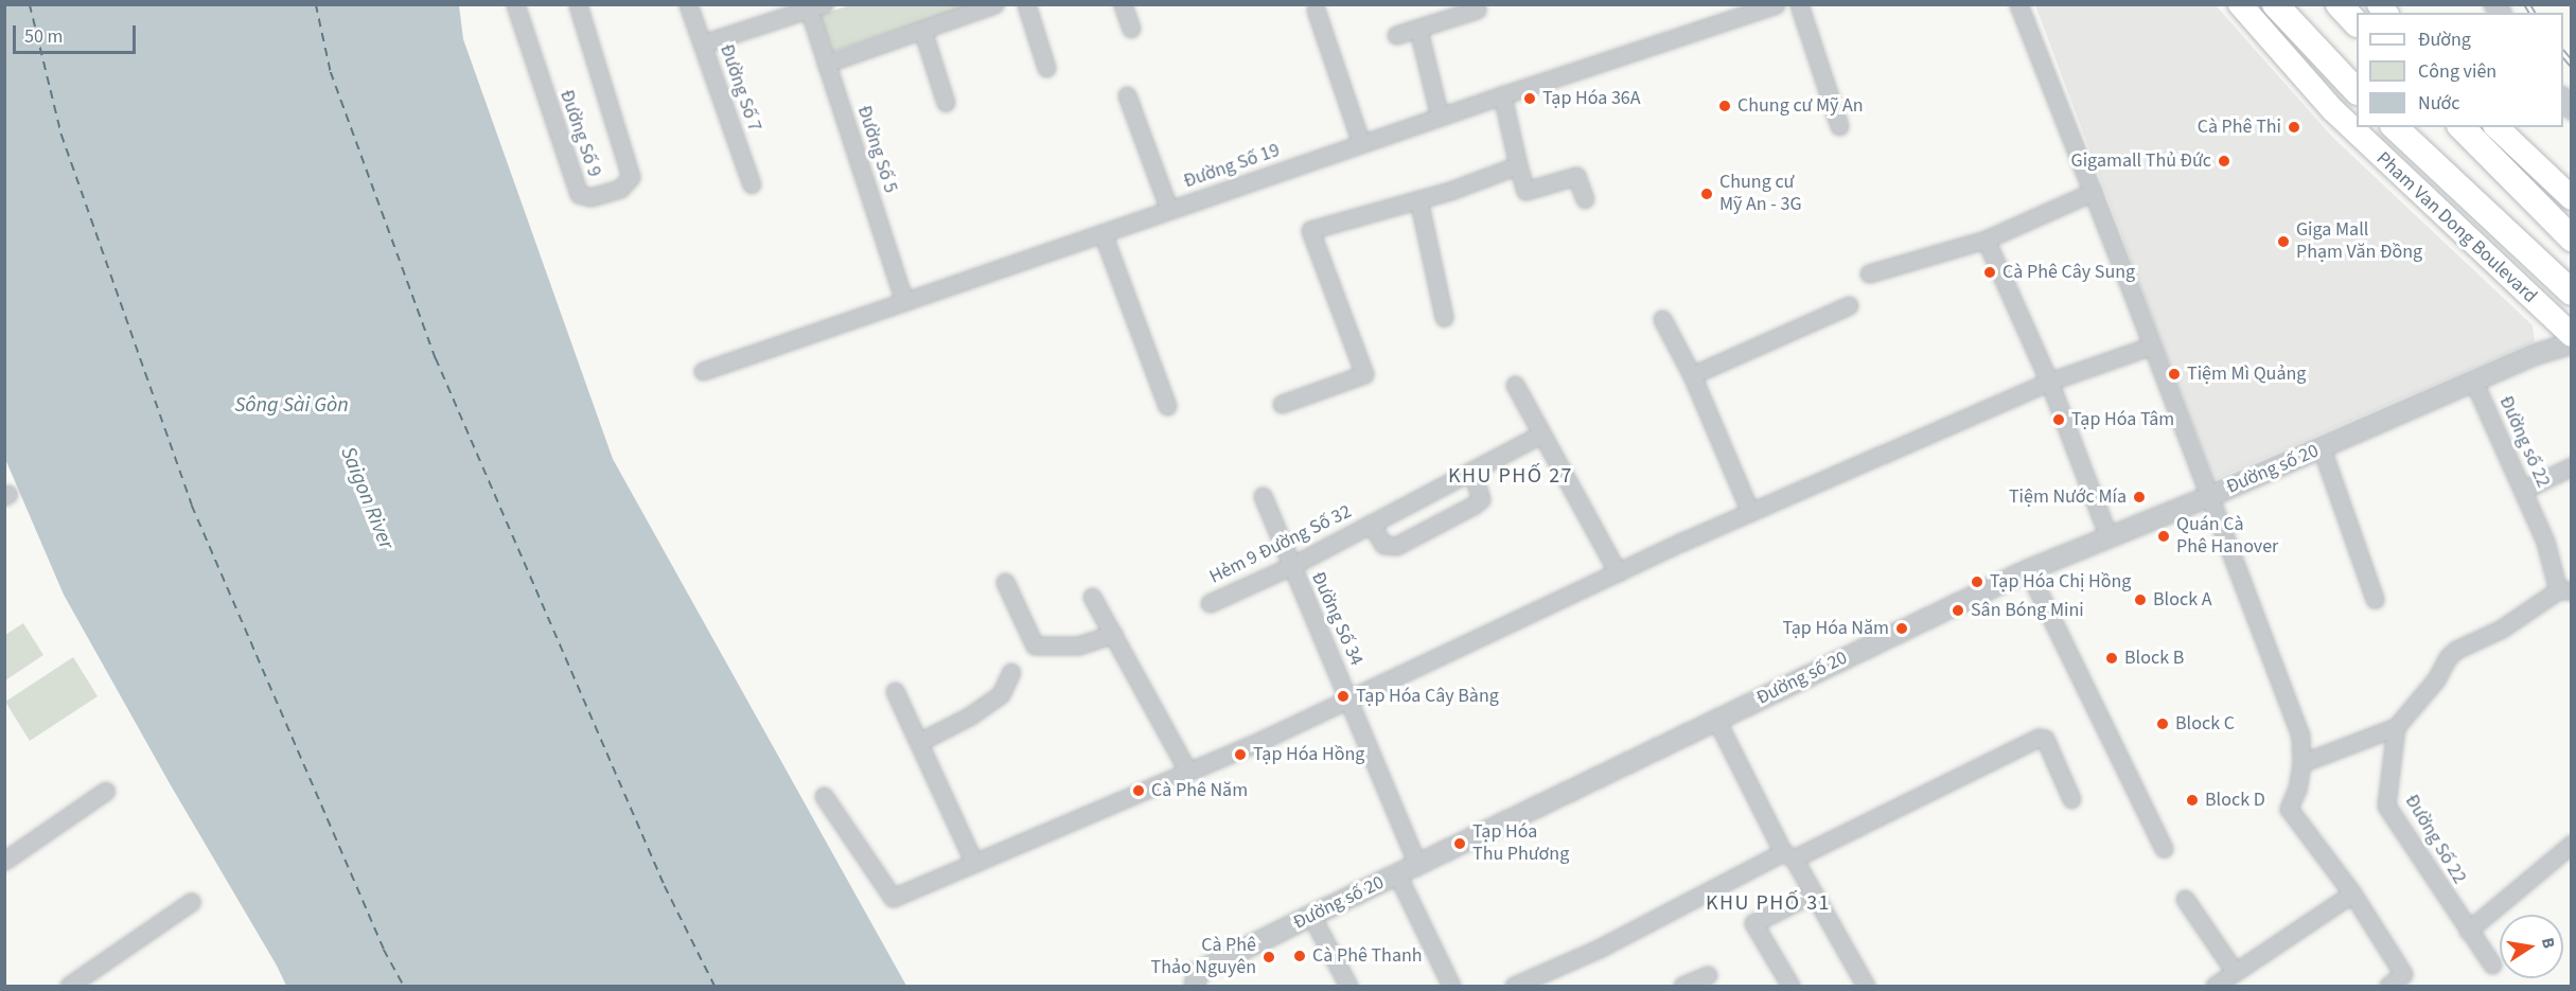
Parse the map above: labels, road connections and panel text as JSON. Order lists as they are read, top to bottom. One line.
{"streets":{"highway":["Pham Van Dong Boulevard"],"street":["Đường Số 7","Đường Số 9","Đường Số 5","Đường Số 19","Đường số 22","Đường số 20","Hẻm 9 Đường Số 32","Đường Số 34","Đường Số 22"]},"crossings":[["Đường Số 5","Đường Số 19"],["Đường số 22","Đường số 20"],["Đường số 20","Đường Số 34"],["Hẻm 9 Đường Số 32","Đường Số 34"]],"districts":["KHU PHỐ 27","KHU PHỐ 31"],"water":["Sông Sài Gòn","Saigon River"],"places":["Tạp Hóa 36A","Chung cư Mỹ An","Cà Phê Thi","Gigamall Thủ Đức","Chung cư Mỹ An - 3G","Giga Mall Phạm Văn Đồng","Cà Phê Cây Sung","Tiệm Mì Quảng","Tạp Hóa Tâm","Tiệm Nước Mía","Quán Cà Phê Hanover","Tạp Hóa Chị Hồng","Block A","Sân Bóng Mini","Tạp Hóa Năm","Block B","Tạp Hóa Cây Bàng","Block C","Tạp Hóa Hồng","Cà Phê Năm","Block D","Tạp Hóa Thu Phương","Cà Phê Thanh","Cà Phê Thảo Nguyên"],"legend":["Đường","Công viên","Nước"],"scale_bar":"50 m","north":"right"}
